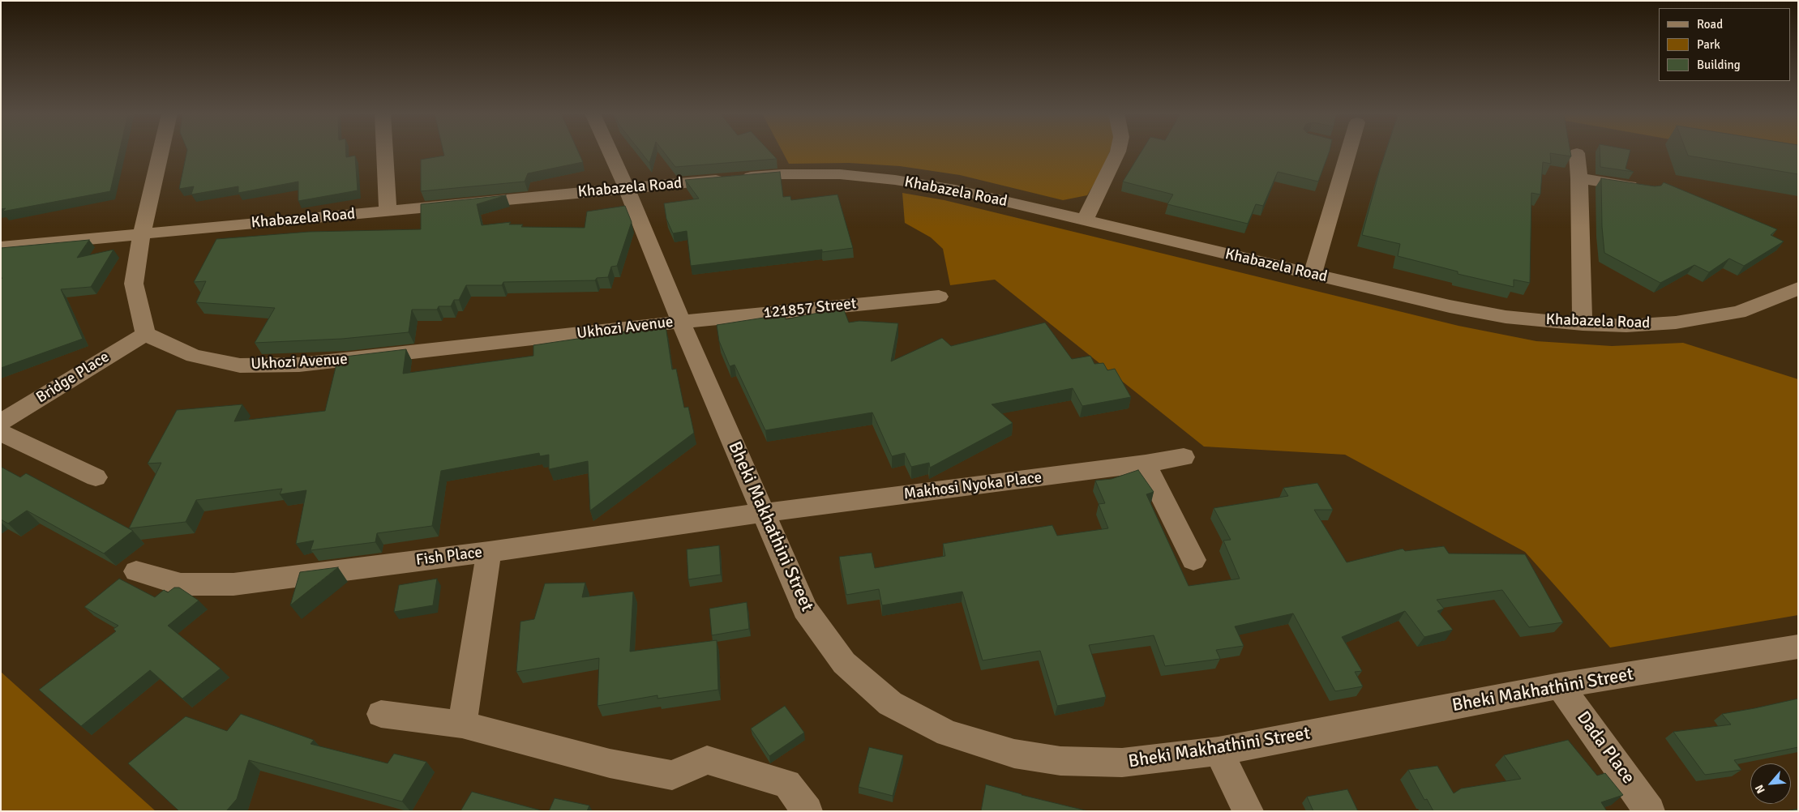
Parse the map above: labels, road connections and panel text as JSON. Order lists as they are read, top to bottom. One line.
{"streets":{"street":["Khabazela Road","121857 Street","Ukhozi Avenue","Bridge Place","Makhosi Nyoka Place","Bheki Makhathini Street","Fish Place","Dada Place"]},"crossings":[["Khabazela Road","Bheki Makhathini Street"],["121857 Street","Ukhozi Avenue"],["121857 Street","Bheki Makhathini Street"],["Ukhozi Avenue","Bridge Place"],["Ukhozi Avenue","Bheki Makhathini Street"],["Makhosi Nyoka Place","Bheki Makhathini Street"],["Makhosi Nyoka Place","Fish Place"],["Bheki Makhathini Street","Fish Place"],["Bheki Makhathini Street","Dada Place"]],"legend":["Road","Park","Building"],"north":"bottom left"}
